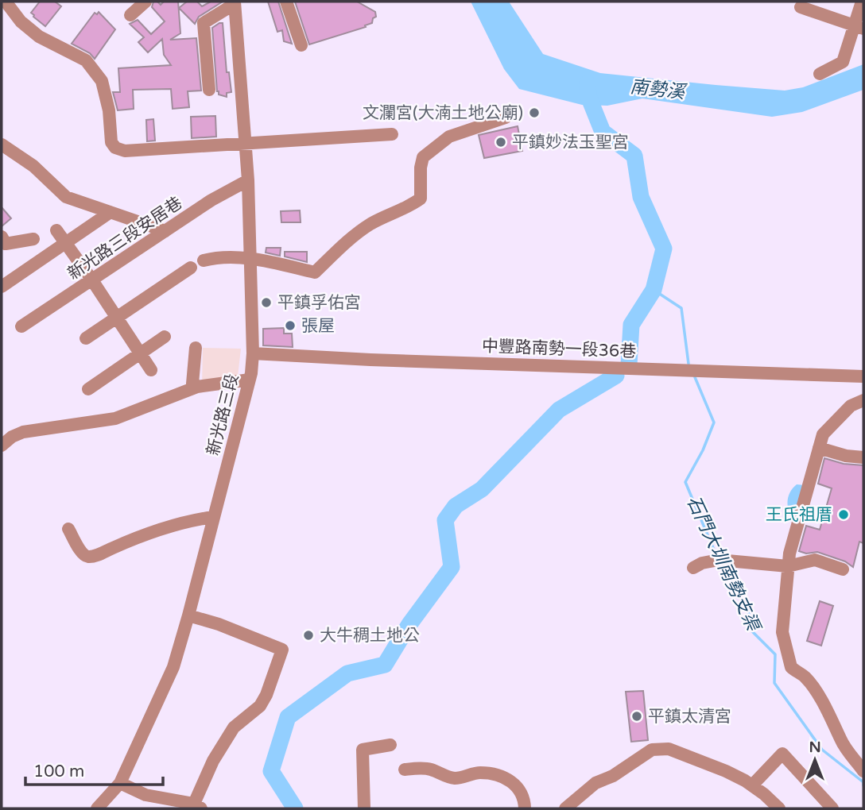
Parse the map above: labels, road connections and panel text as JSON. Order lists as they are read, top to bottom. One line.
{"streets":{"street":["新光路三段安居巷","中豐路南勢一段36巷","新光路三段"]},"crossings":[["新光路三段安居巷","新光路三段"],["中豐路南勢一段36巷","新光路三段"]],"water":["南勢溪","石門大圳南勢支渠"],"places":["文瀾宮(大湳土地公廟)","平鎮妙法玉聖宮","平鎮孚佑宮","張屋","王氏祖厝","大牛稠土地公","平鎮太清宮"],"scale_bar":"100 m","north":"top"}
